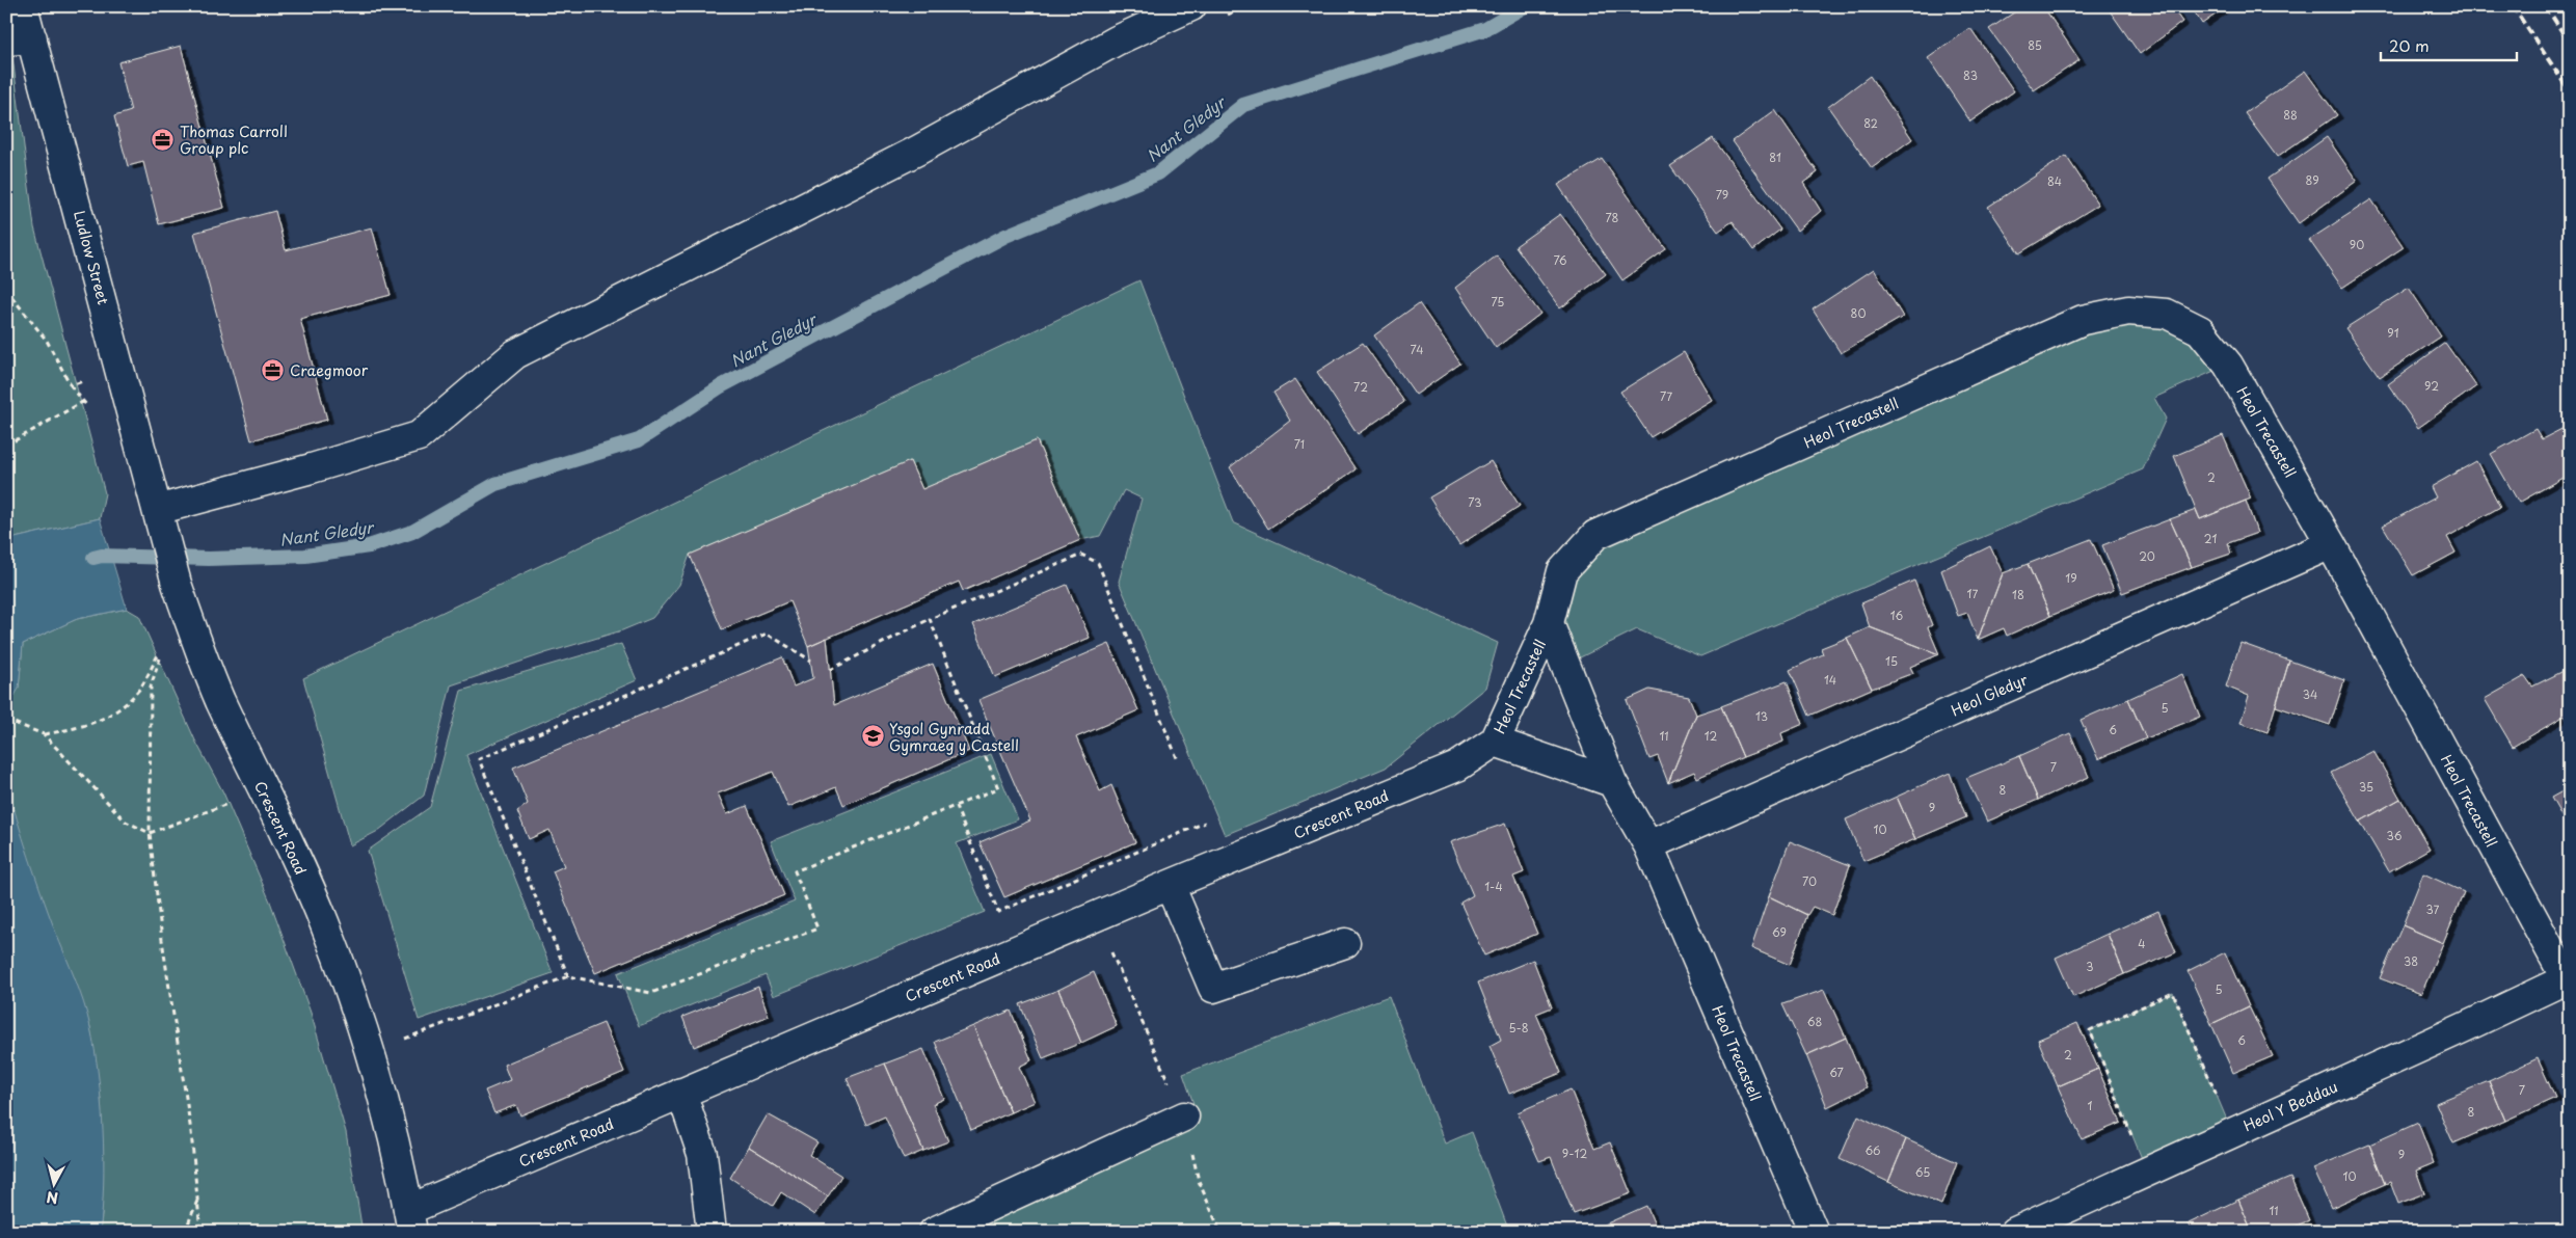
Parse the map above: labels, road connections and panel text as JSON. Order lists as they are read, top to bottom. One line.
{"streets":{"street":["Ludlow Street","Heol Trecastell","Heol Gledyr","Crescent Road","Heol Y Beddau"]},"crossings":[["Ludlow Street","Crescent Road"],["Heol Trecastell","Heol Gledyr"],["Heol Trecastell","Crescent Road"],["Heol Trecastell","Heol Y Beddau"]],"water":["Nant Gledyr"],"places":{"office":["Thomas Carroll Group plc","Craegmoor"],"school or university":["Ysgol Gynradd Gymraeg y Castell"]},"house_numbers":["85","83","88","82","81","89","84","79","78","90","76","75","80","91","74","92","72","77","71","2","73","21","20","19","17","18","16","15","14","34","5","13","6","11","12","7","35","8","9","10","36","70","1-4","37","69","4","38","3","5","68","5-8","6","2","67","7","1","8","66","9-12","9","65","10","11"],"scale_bar":"20 m","north":"bottom"}
